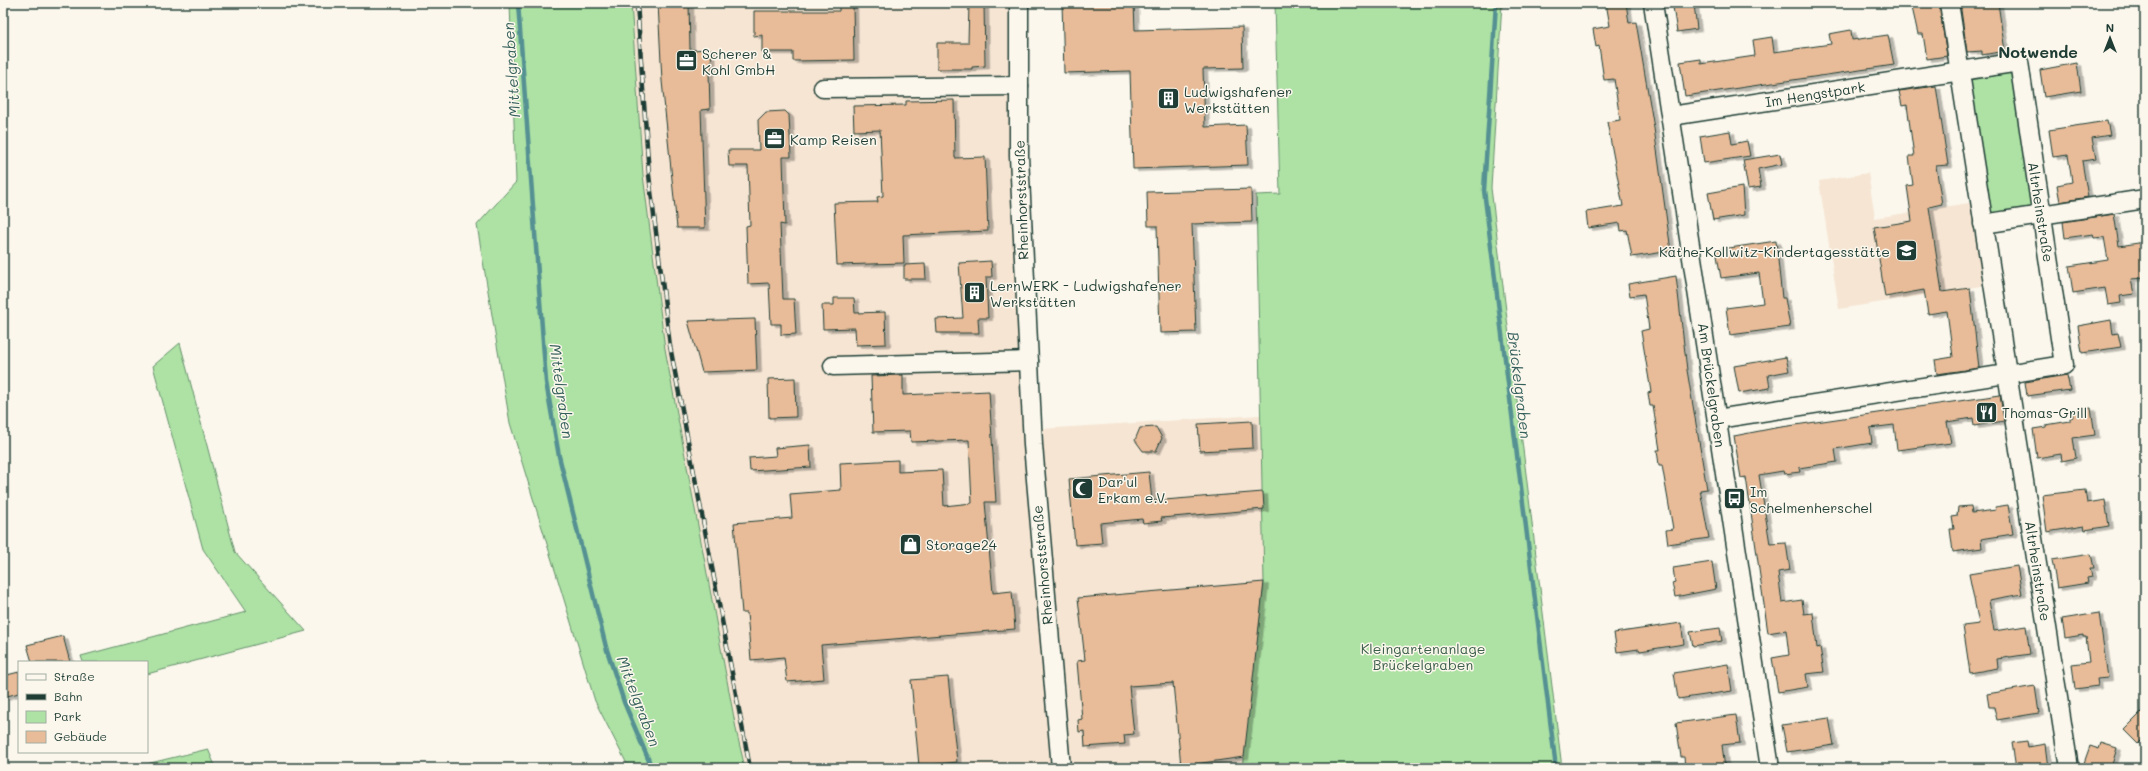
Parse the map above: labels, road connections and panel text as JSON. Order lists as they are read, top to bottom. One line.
{"streets":{"street":["Im Hengstpark","Rheinhorststraße","Altrheinstraße","Am Brückelgraben"]},"crossings":[["Im Hengstpark","Altrheinstraße"],["Im Hengstpark","Am Brückelgraben"]],"districts":["Notwende"],"water":["Mittelgraben","Brückelgraben"],"parks":["Kleingartenanlage Brückelgraben"],"places":{"office":["Scherer & Kohl GmbH","Kamp Reisen"],"building":["Ludwigshafener Werkstätten","LernWERK - Ludwigshafener Werkstätten"],"school or university":["Käthe-Kollwitz-Kindertagesstätte"],"restaurant":["Thomas-Grill"],"mosque":["Dar'ul Erkam e.V."],"bus stop":["Im Schelmenherschel"],"shop":["Storage24"]},"legend":["Straße","Bahn","Park","Gebäude"],"north":"top"}
